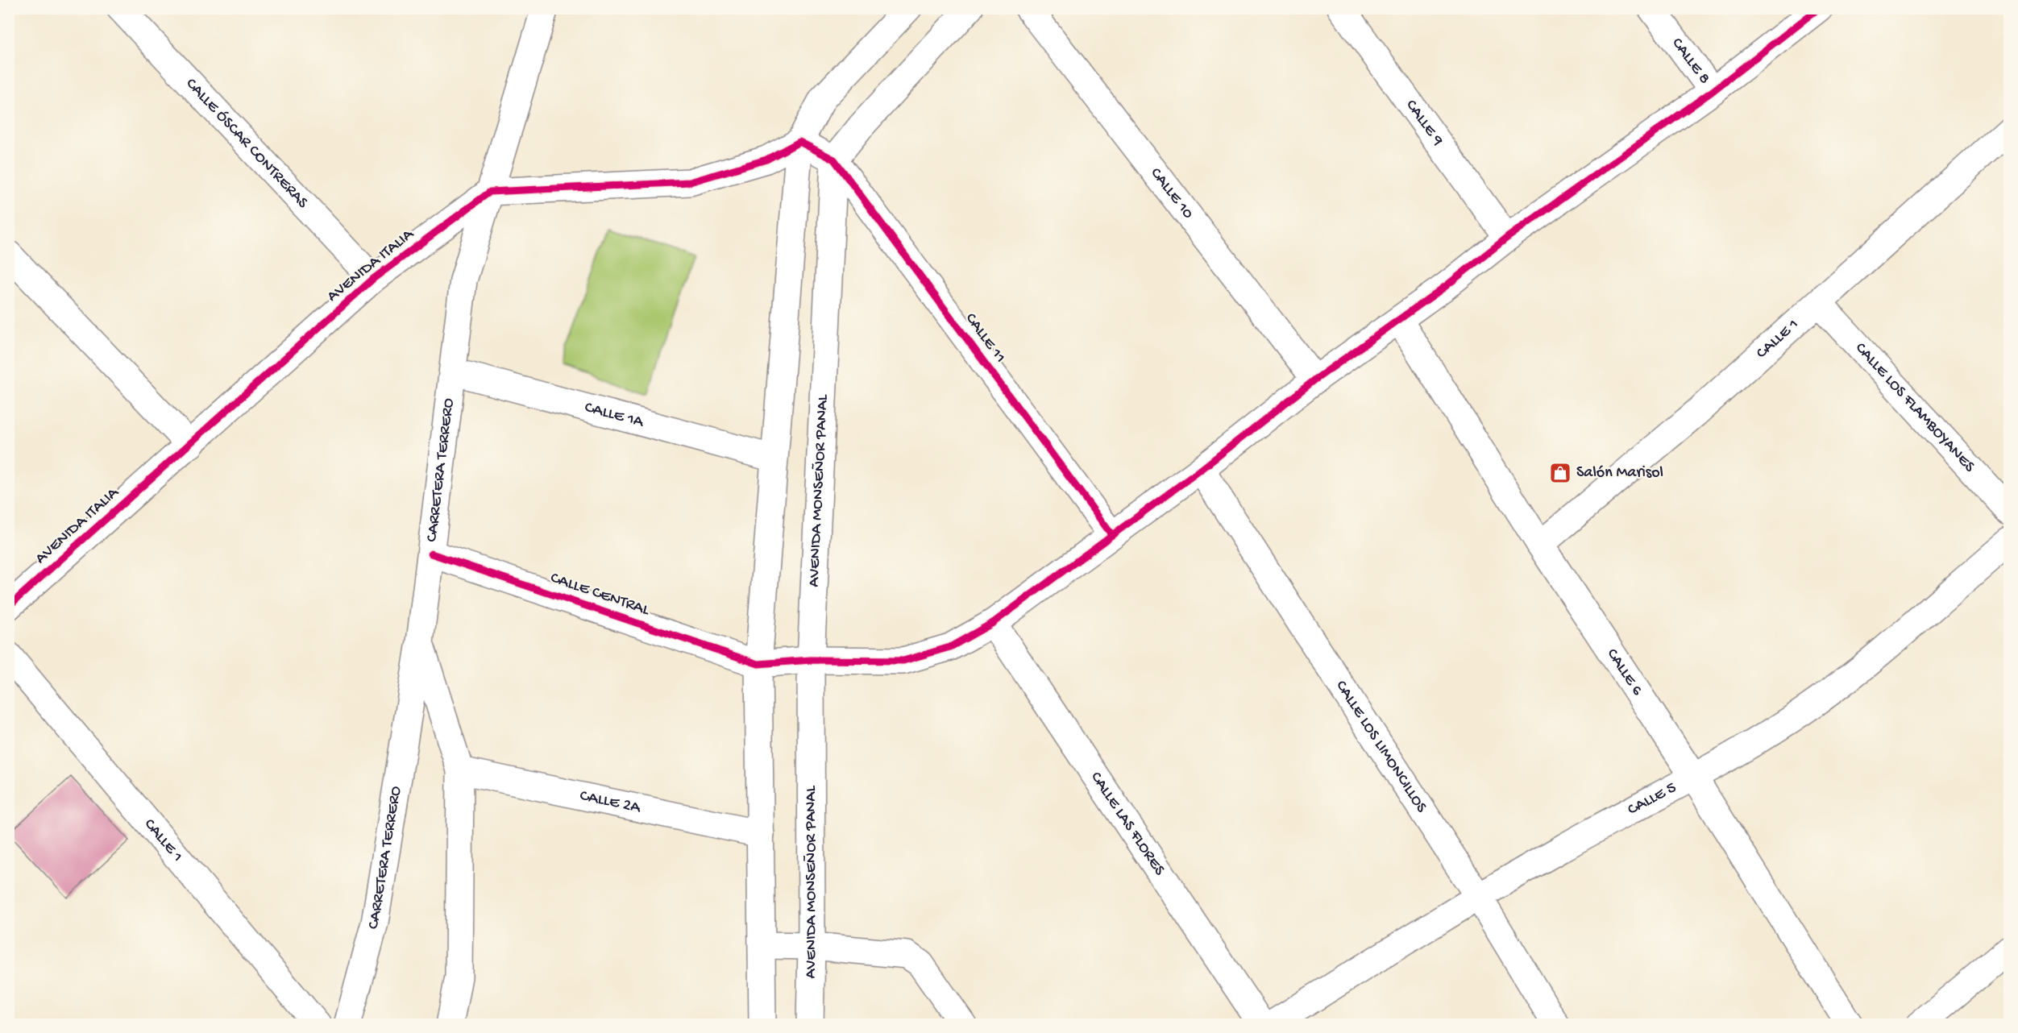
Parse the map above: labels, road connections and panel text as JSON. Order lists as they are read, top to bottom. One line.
{"streets":{"street":["CALLE 8","CALLE 9","CALLE ÓSCAR CONTRERAS","CALLE 10","AVENIDA ITALIA","CALLE 11","CALLE 1","CALLE LOS FLAMBOYANES","CALLE 1A","CARRETERA TERRERO","AVENIDA MONSEÑOR PANAL","CALLE CENTRAL","CALLE 6","CALLE LOS LIMONCILLOS","CALLE 5","CALLE 2A","CALLE LAS FLORES"]},"crossings":[["CALLE ÓSCAR CONTRERAS","AVENIDA ITALIA"],["AVENIDA ITALIA","CARRETERA TERRERO"],["CALLE 11","AVENIDA MONSEÑOR PANAL"],["CALLE 1","CALLE LOS FLAMBOYANES"],["CALLE 1","CALLE 6"],["CALLE 1A","CARRETERA TERRERO"],["CARRETERA TERRERO","CALLE CENTRAL"],["CALLE 6","CALLE 5"],["CALLE LOS LIMONCILLOS","CALLE 5"]],"places":{"shop":["Salón Marisol"]}}
